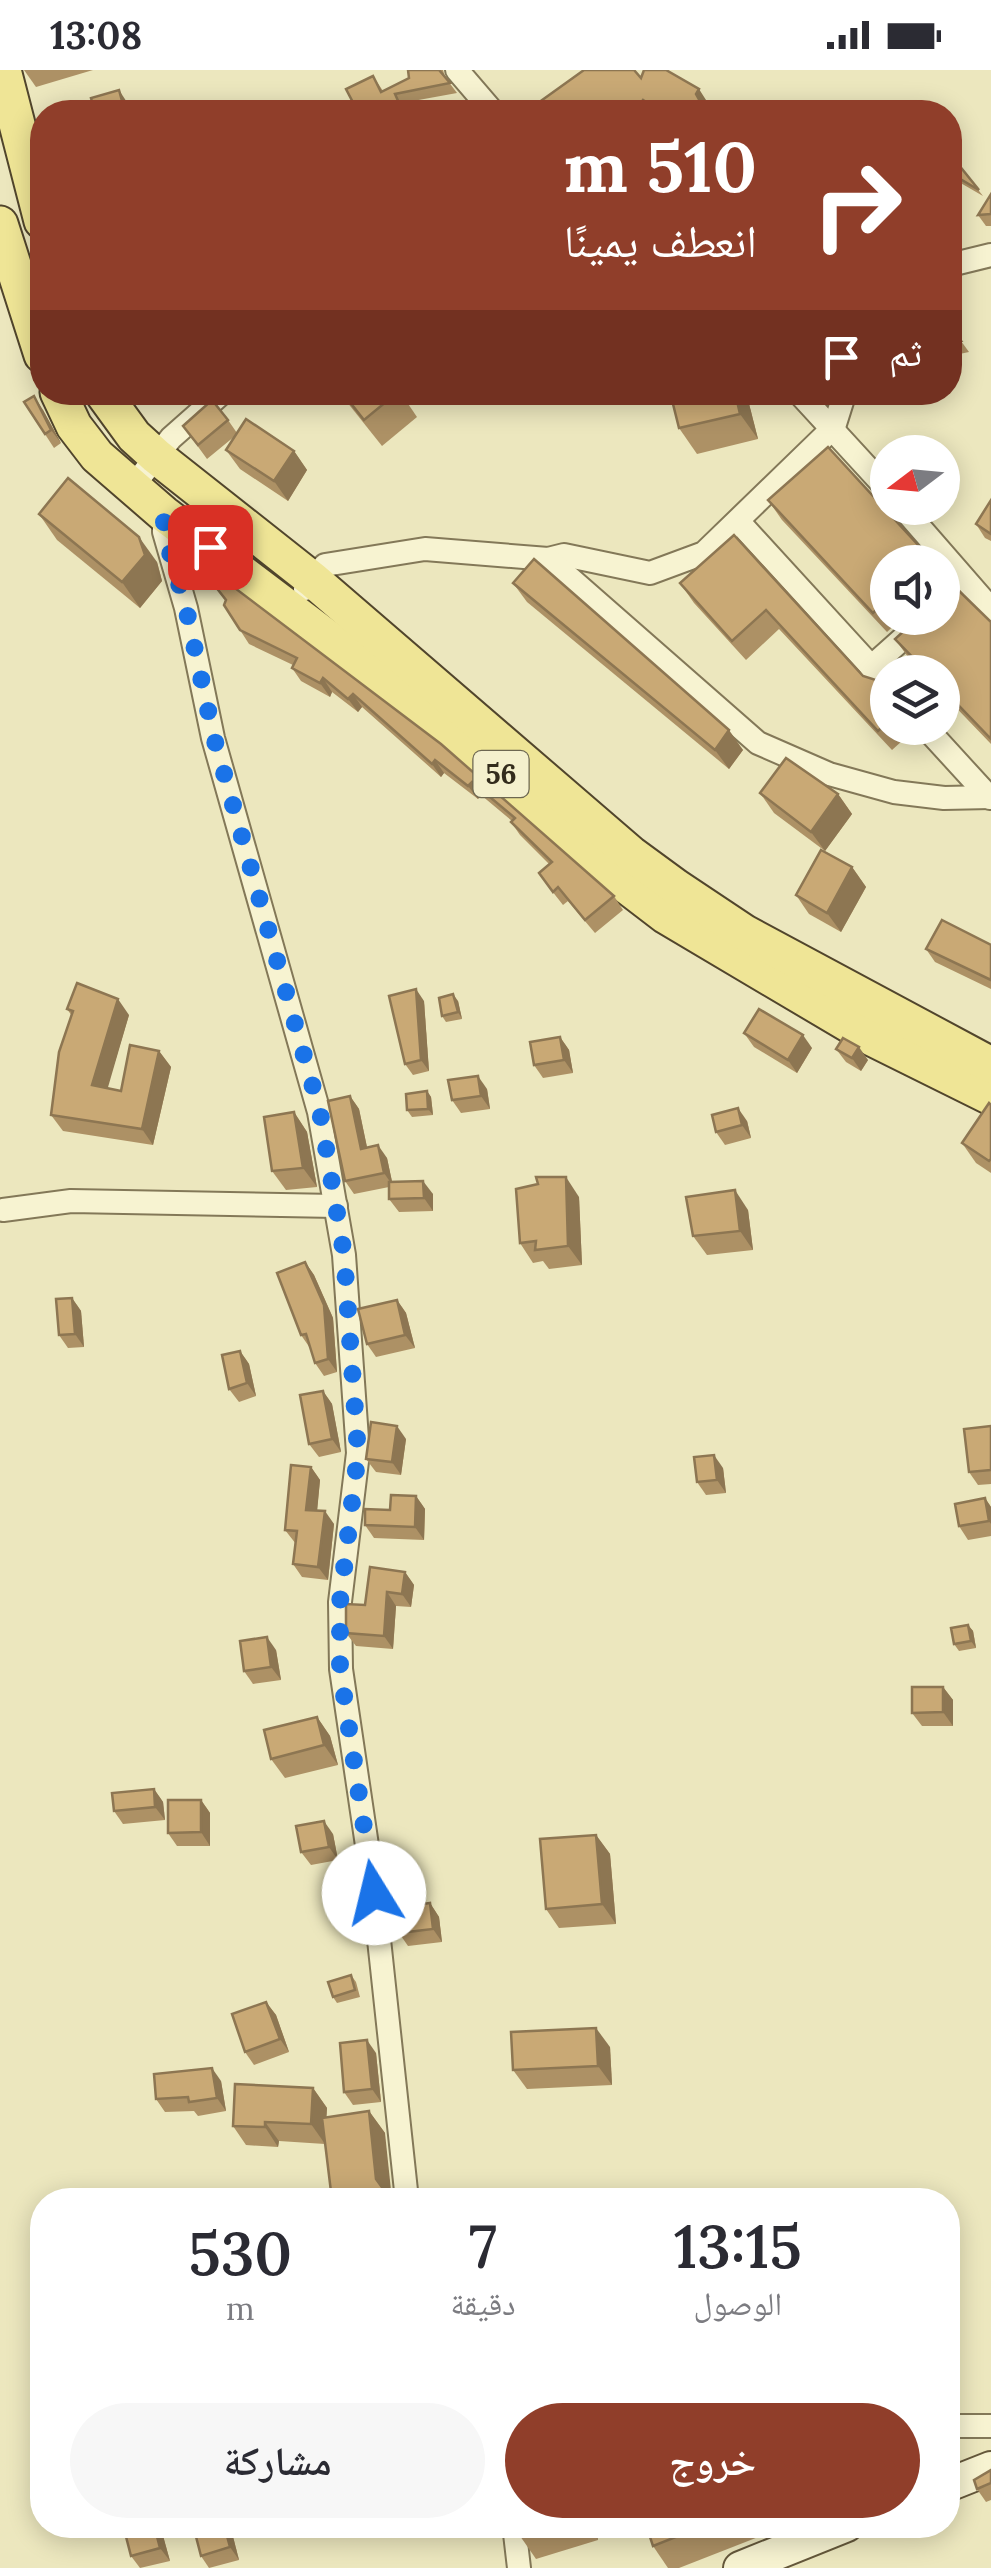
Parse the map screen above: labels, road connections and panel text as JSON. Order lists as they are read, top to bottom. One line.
{"streets":{"main road":["56"]},"north":"left","page":{"status":"13:08","turn":["510 m","انعطف يمينًا"],"then":"ثم","eta":["13:15","الوصول","7","دقيقة","530","m"],"buttons":["خروج","مشاركة"]}}
